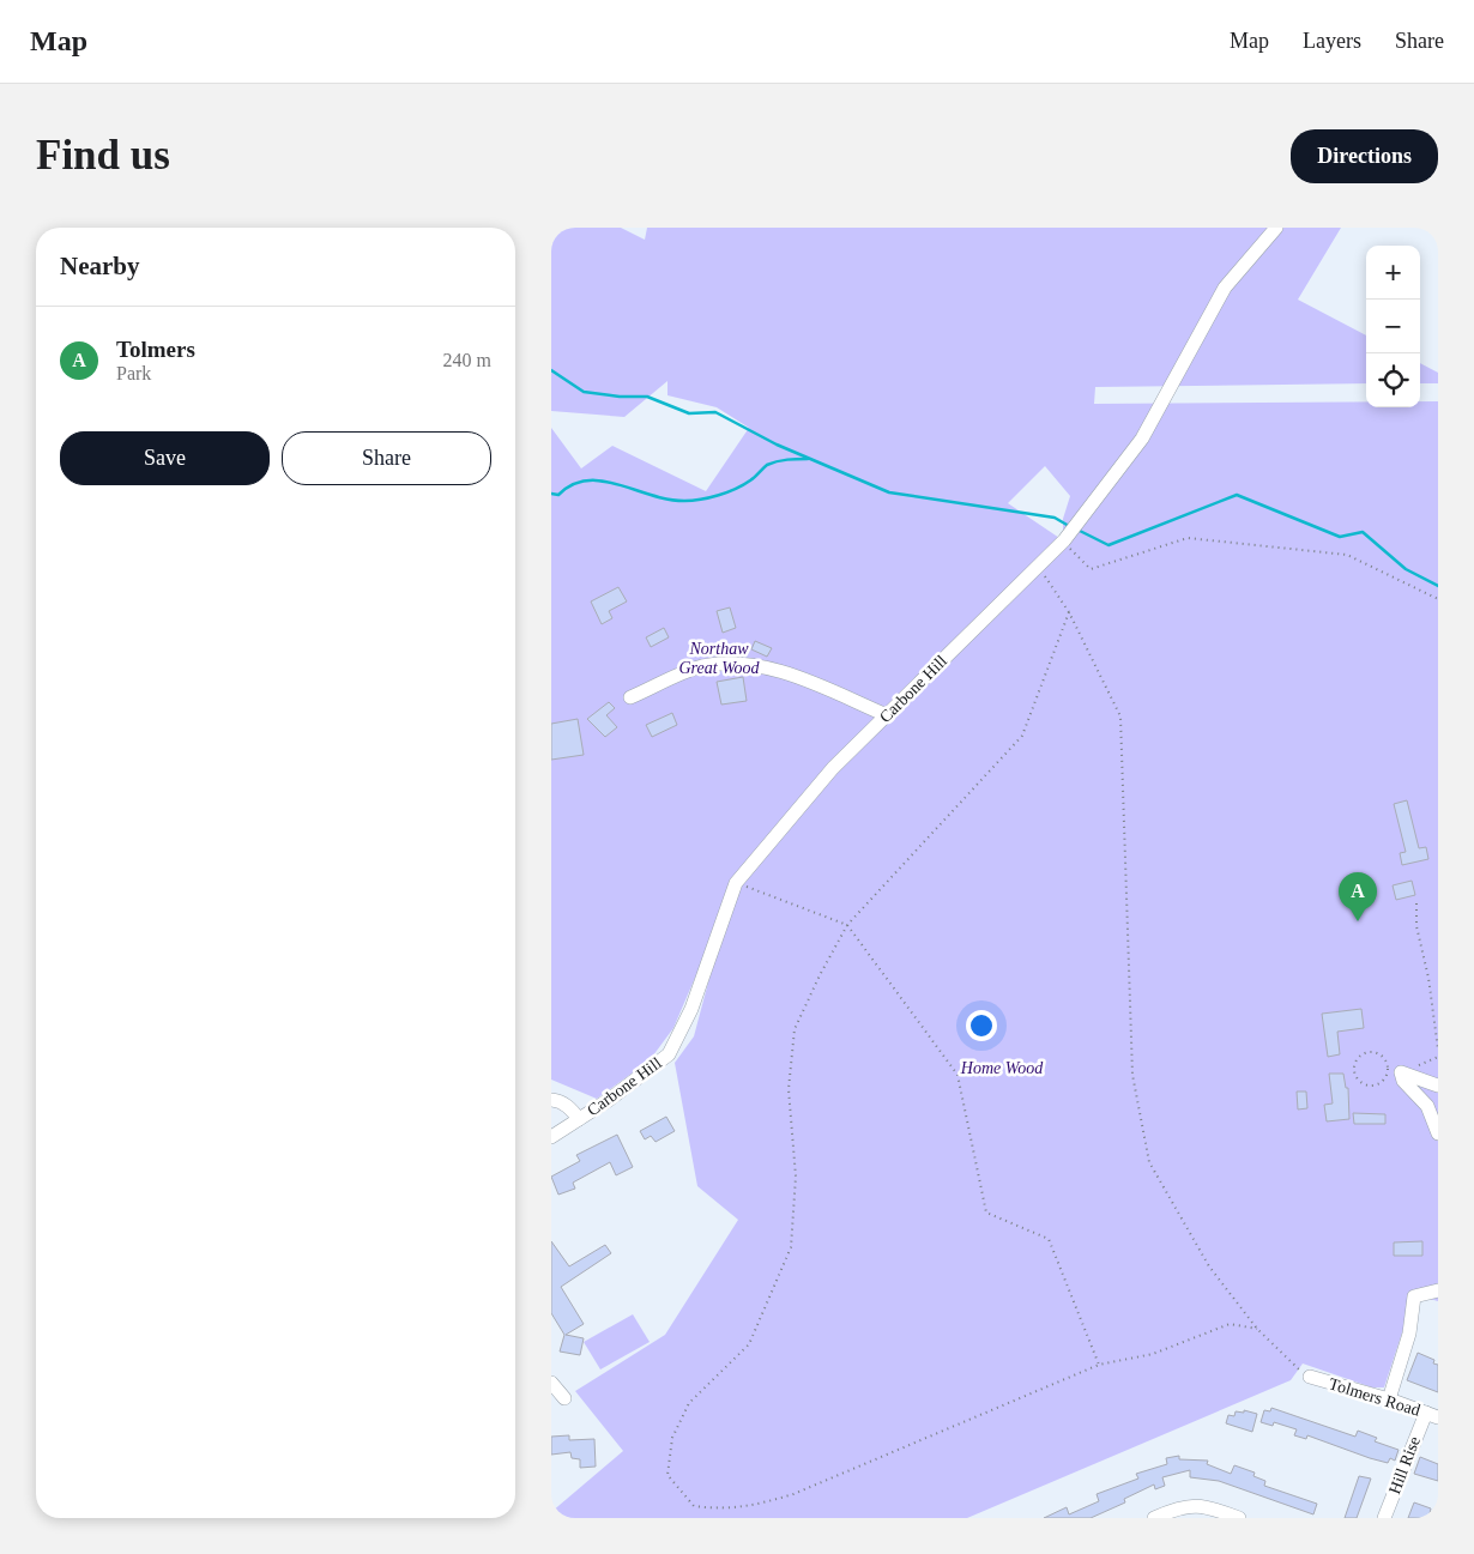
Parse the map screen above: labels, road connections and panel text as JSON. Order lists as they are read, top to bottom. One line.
{"streets":{"street":["Carbone Hill","Tolmers Road","Hill Rise"]},"crossings":[["Tolmers Road","Hill Rise"]],"parks":["Northaw Great Wood","Home Wood"],"page":{"header":"Map","nav":["Map","Layers","Share"],"buttons":["Directions",["Save","Share"]],"title":"Find us","heading":"Nearby","map_buttons":["+","−"],"list":[{"mark":"A","name":"Tolmers","note":"Park","value":"240 m"}],"pins":"A"}}
